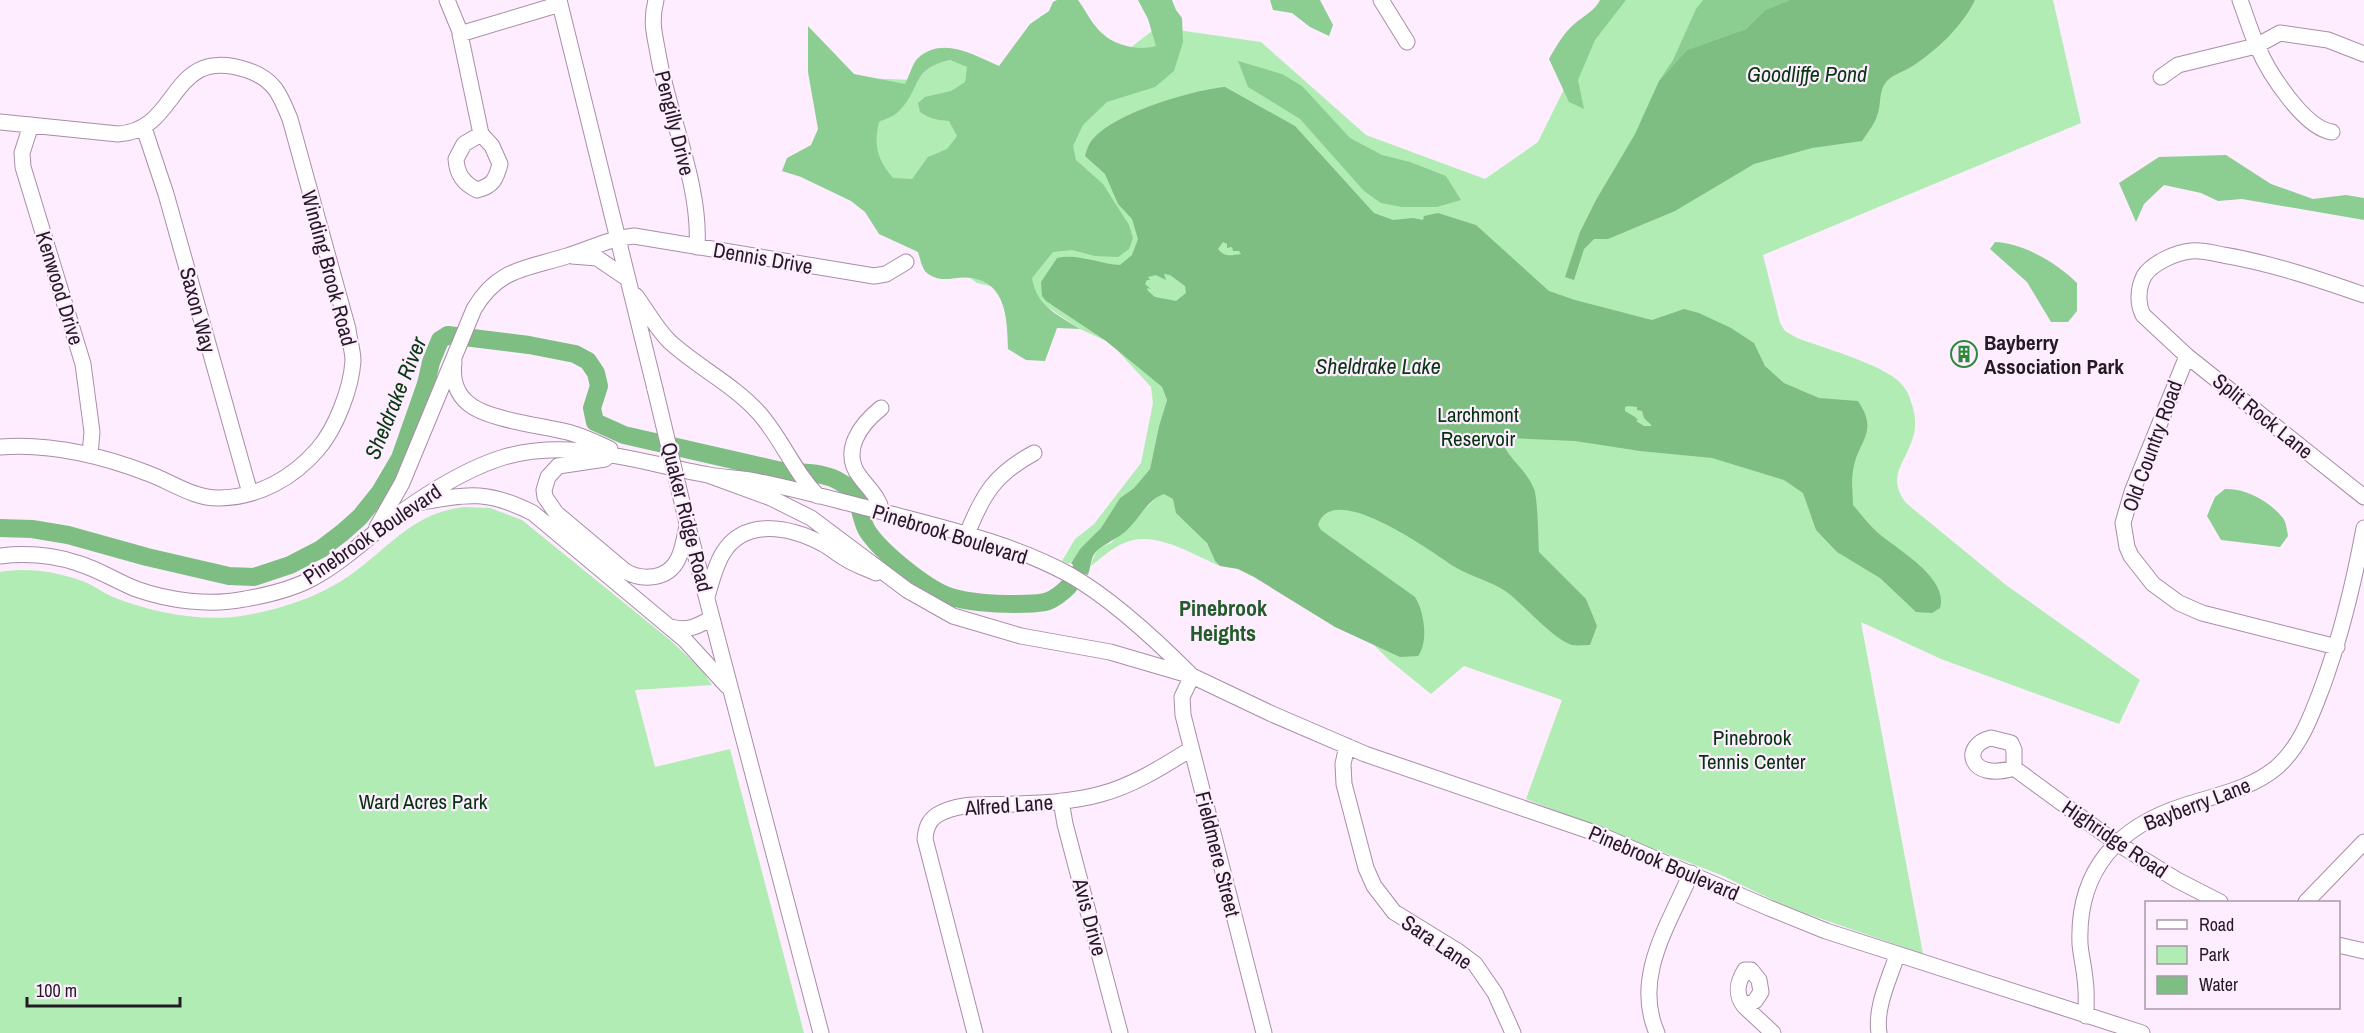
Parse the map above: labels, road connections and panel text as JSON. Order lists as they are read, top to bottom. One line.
{"streets":{"street":["Pengilly Drive","Dennis Drive","Winding Brook Road","Kenwood Drive","Saxon Way","Split Rock Lane","Old Country Road","Quaker Ridge Road","Pinebrook Boulevard","Bayberry Lane","Alfred Lane","Highridge Road","Fieldmere Street","Avis Drive","Sara Lane"]},"crossings":[["Pengilly Drive","Dennis Drive"],["Dennis Drive","Quaker Ridge Road"],["Winding Brook Road","Kenwood Drive"],["Winding Brook Road","Saxon Way"],["Split Rock Lane","Old Country Road"],["Old Country Road","Bayberry Lane"],["Pinebrook Boulevard","Bayberry Lane"],["Pinebrook Boulevard","Fieldmere Street"],["Pinebrook Boulevard","Sara Lane"],["Bayberry Lane","Highridge Road"],["Alfred Lane","Fieldmere Street"],["Alfred Lane","Avis Drive"]],"districts":["Pinebrook Heights"],"water":["Goodliffe Pond","Sheldrake Lake","Sheldrake River"],"parks":["Larchmont Reservoir","Pinebrook Tennis Center","Ward Acres Park"],"places":{"building":["Bayberry Association Park"]},"legend":["Road","Park","Water"],"scale_bar":"100 m"}
